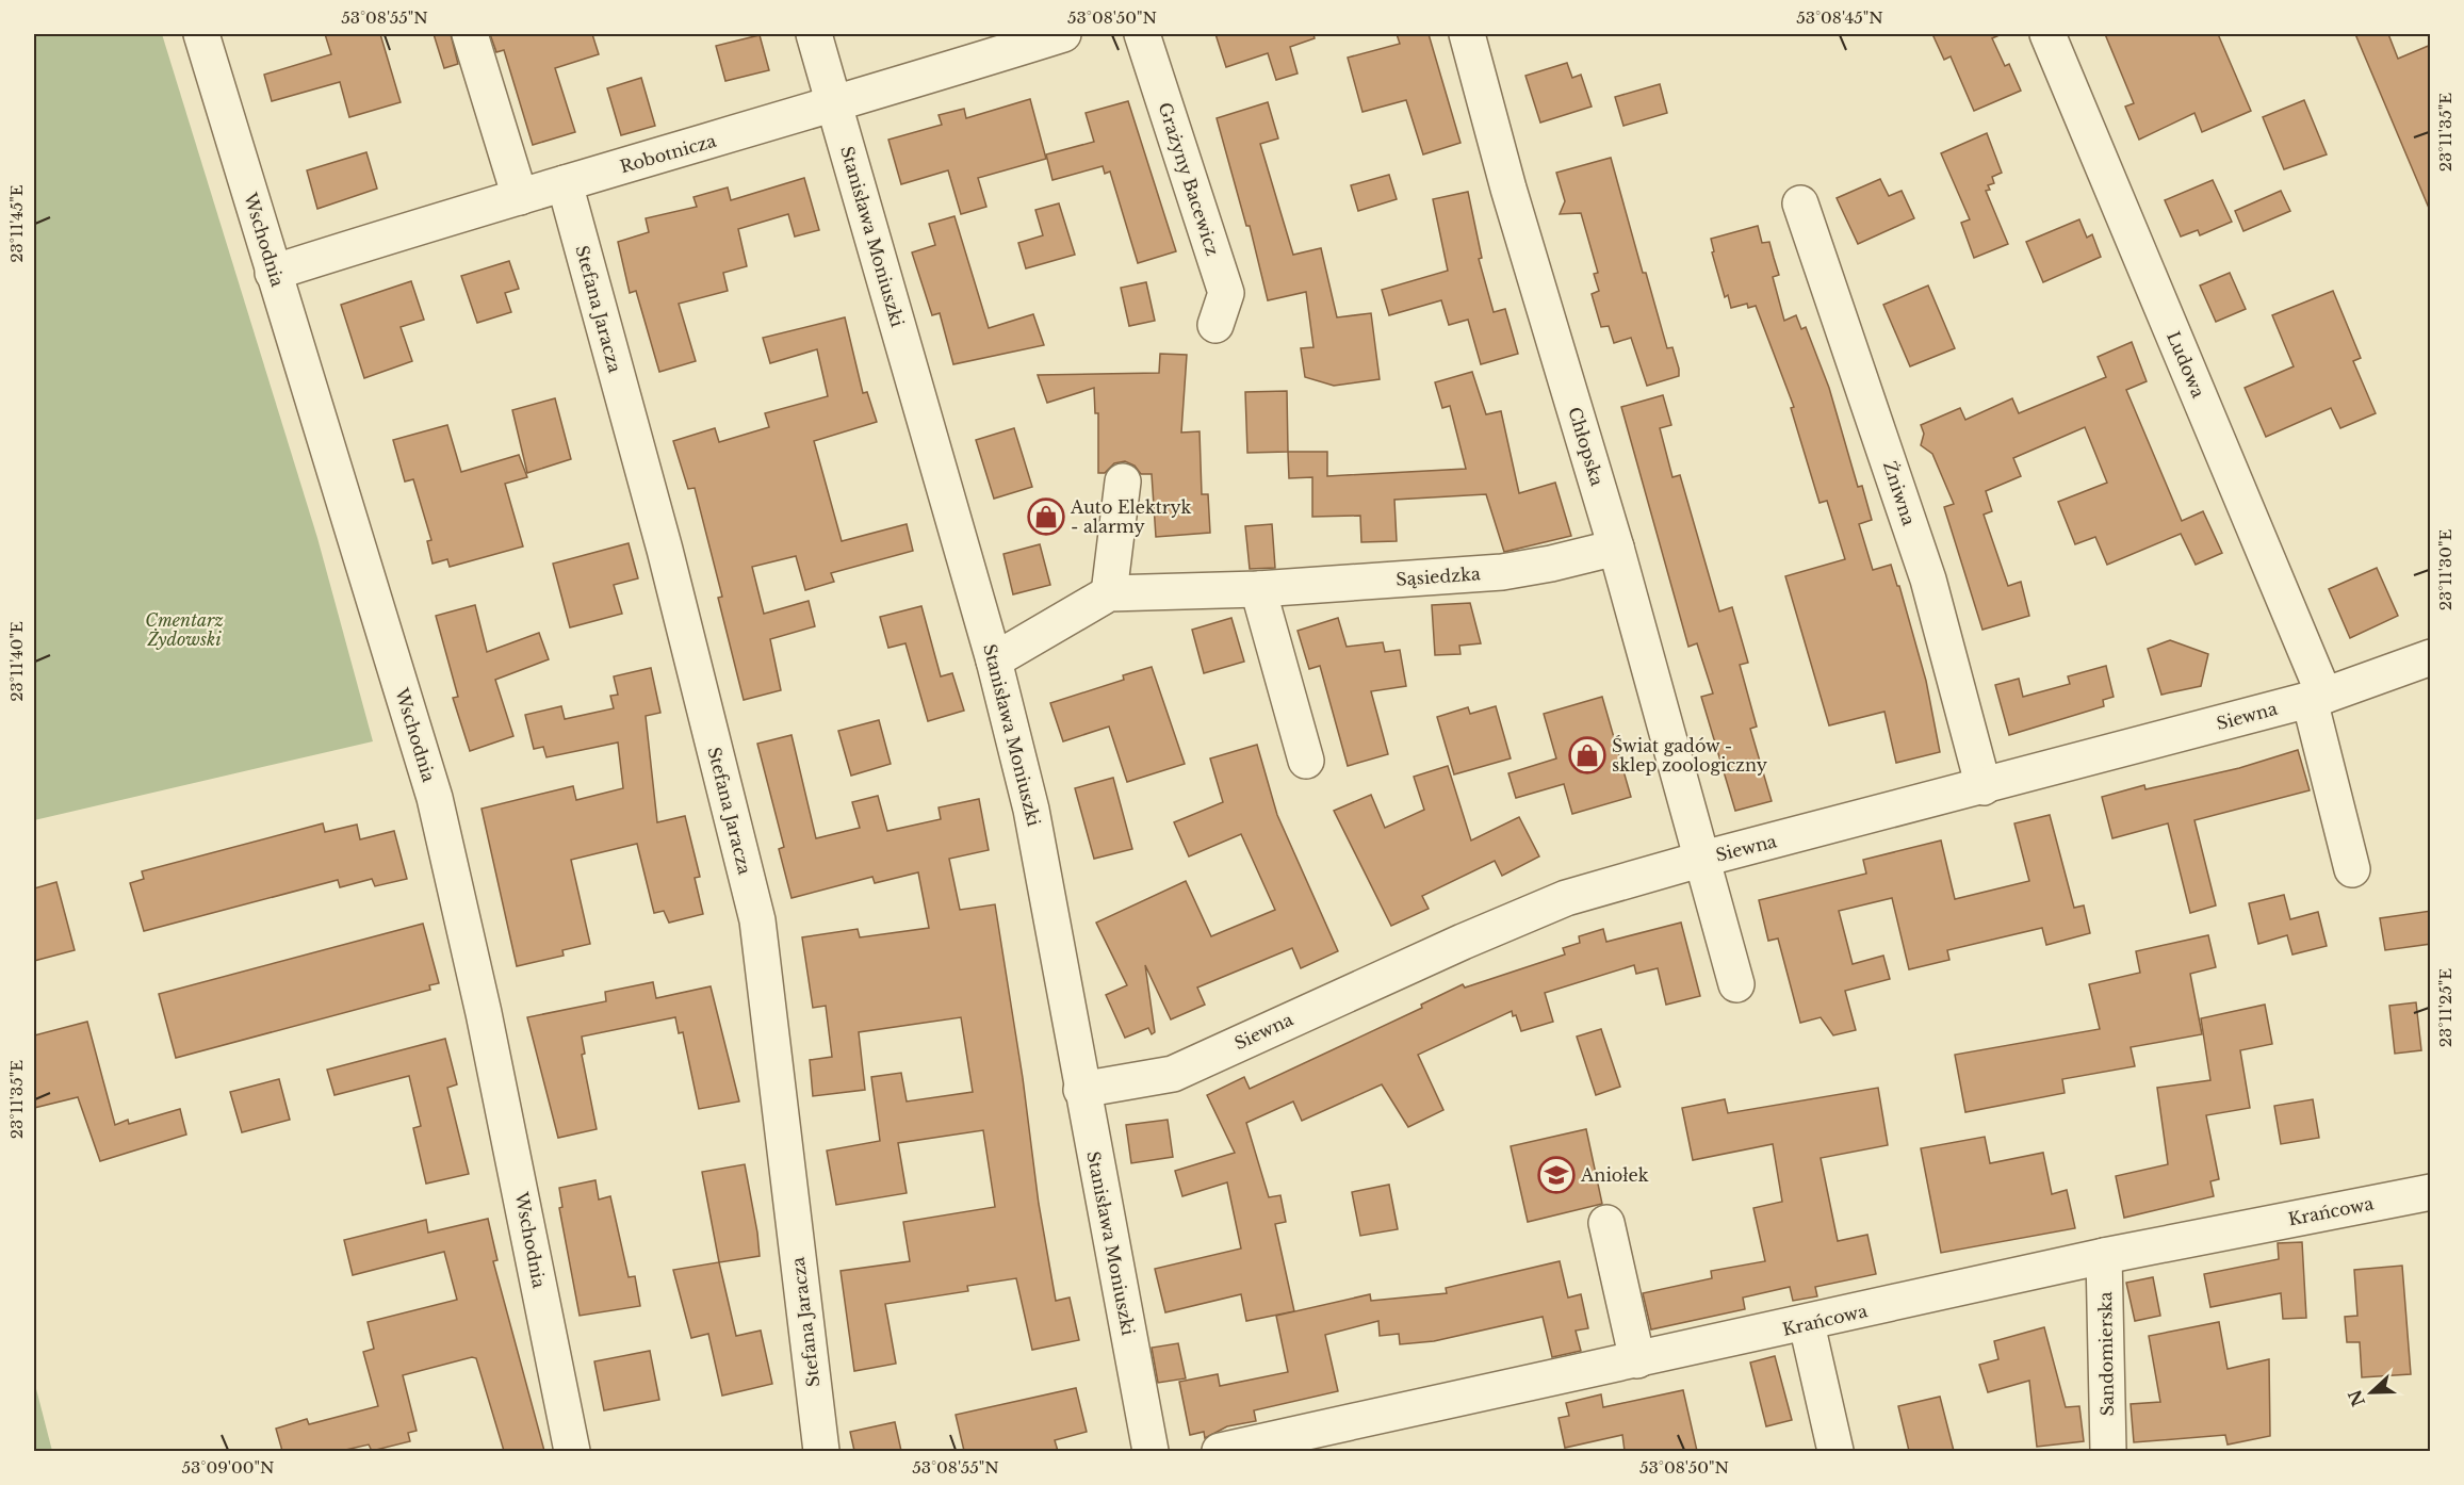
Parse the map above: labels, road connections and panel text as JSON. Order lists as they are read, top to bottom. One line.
{"streets":{"street":["Robotnicza","Grażyny Bacewicz","Stanisława Moniuszki","Wschodnia","Stefana Jaracza","Ludowa","Chłopska","Żniwna","Sąsiedzka","Siewna","Krańcowa","Sandomierska"]},"crossings":[["Robotnicza","Stanisława Moniuszki"],["Robotnicza","Wschodnia"],["Robotnicza","Stefana Jaracza"],["Stanisława Moniuszki","Sąsiedzka"],["Stanisława Moniuszki","Siewna"],["Ludowa","Siewna"],["Chłopska","Sąsiedzka"],["Chłopska","Siewna"],["Żniwna","Siewna"],["Krańcowa","Sandomierska"]],"parks":["Cmentarz Żydowski"],"places":{"shop":["Auto Elektryk - alarmy","Świat gadów - sklep zoologiczny"],"school or university":["Aniołek"]},"north":"left","coordinates":["53°08'55\"N","53°08'50\"N","53°08'45\"N","23°11'35\"E","23°11'45\"E","23°11'30\"E","23°11'40\"E","23°11'25\"E","53°09'00\"N"]}
